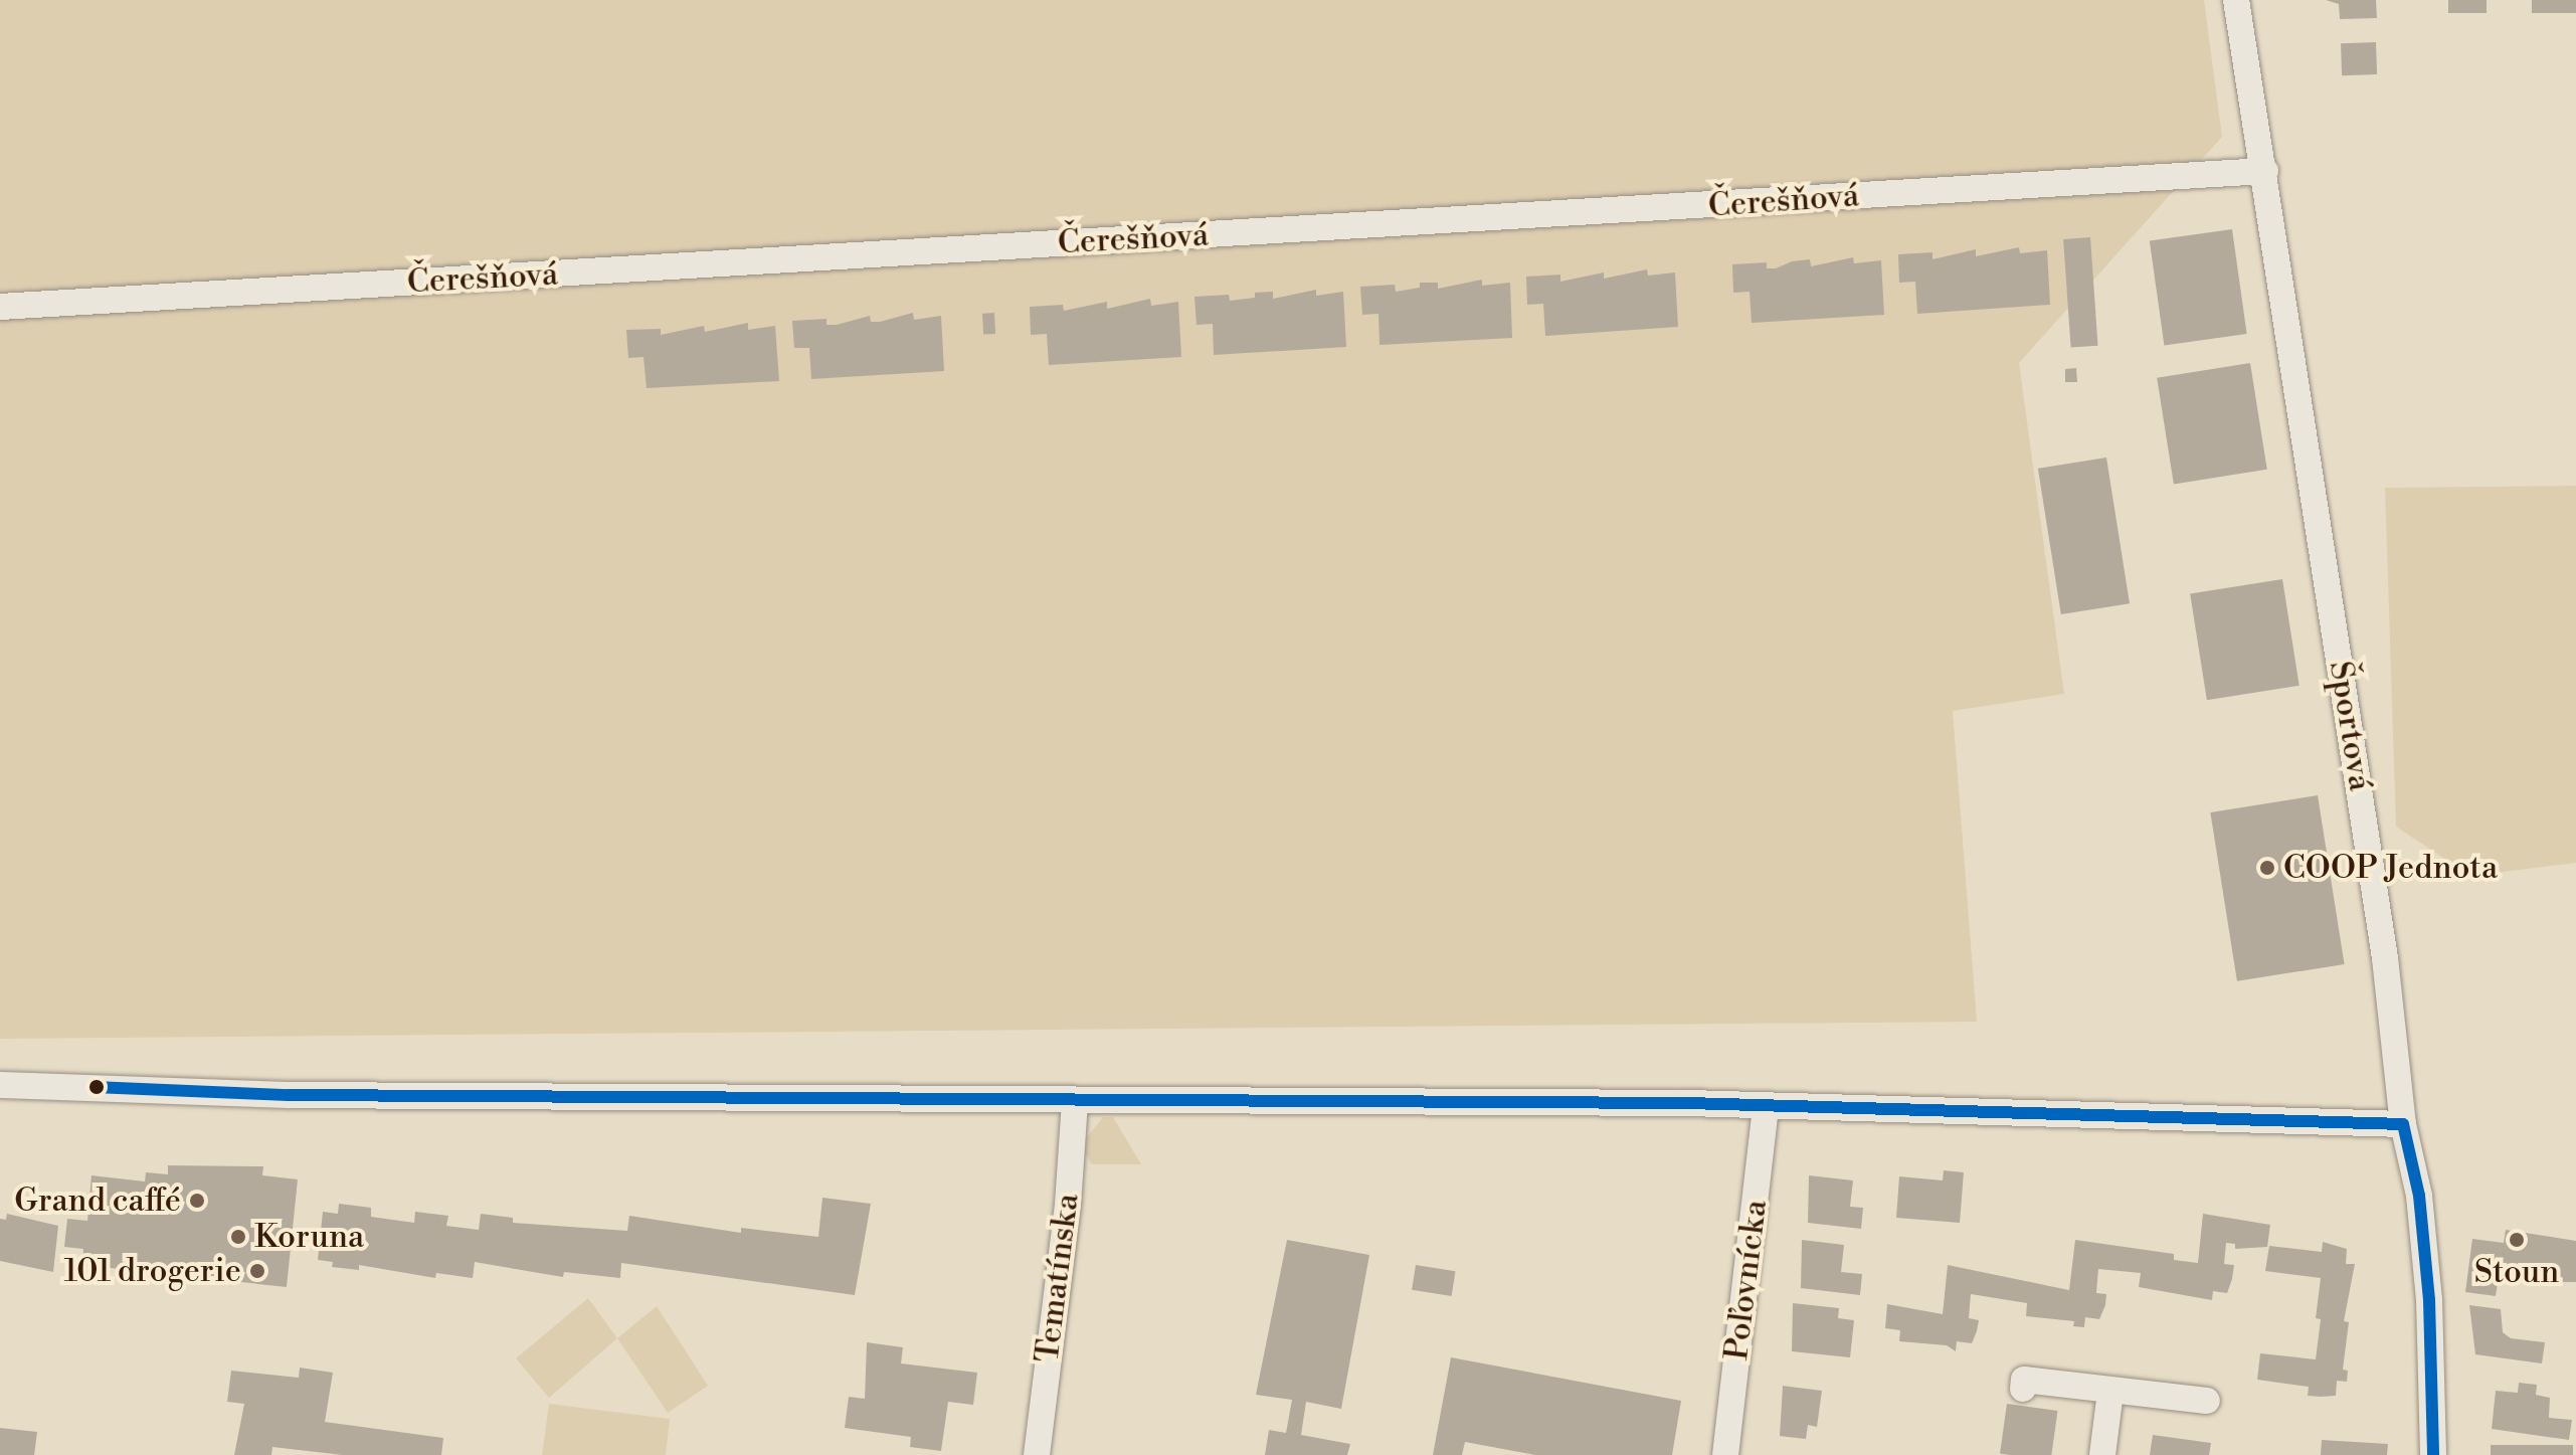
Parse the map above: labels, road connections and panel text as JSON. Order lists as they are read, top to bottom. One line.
{"streets":{"street":["Čerešňová","Športová","Tematínska","Poľovnícka"]},"crossings":[["Čerešňová","Športová"]],"places":["COOP Jednota","Grand caffé","Koruna","Stoun","101 drogerie"]}
